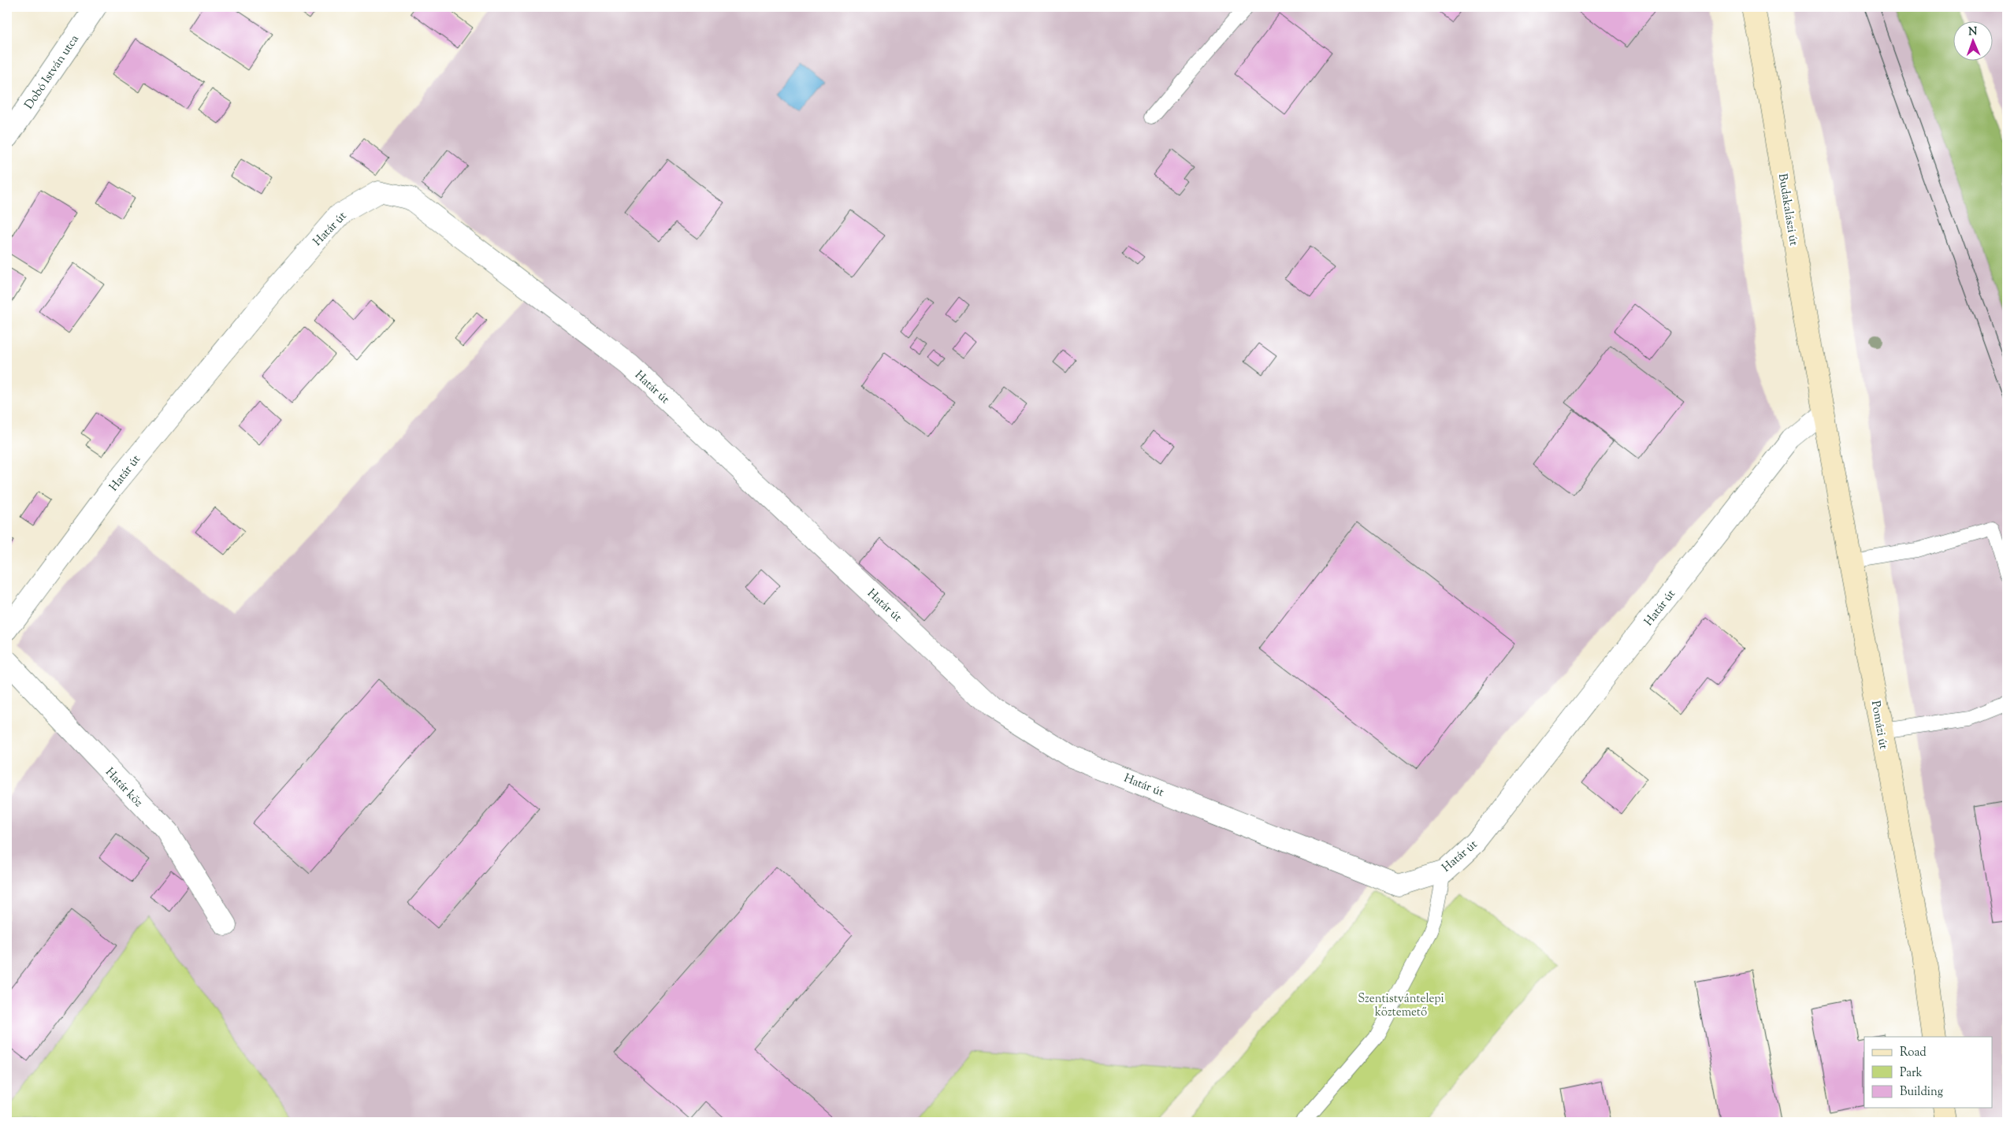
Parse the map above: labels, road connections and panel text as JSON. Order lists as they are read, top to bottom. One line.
{"streets":{"main road":["Budakalászi út","Pomázi út"],"street":["Dobó István utca","Határ út","Határ köz"]},"crossings":[["Budakalászi út","Határ út"],["Budakalászi út","Pomázi út"],["Határ út","Pomázi út"]],"parks":["Szentistvántelepi köztemető"],"legend":["Road","Park","Building"],"north":"top"}
